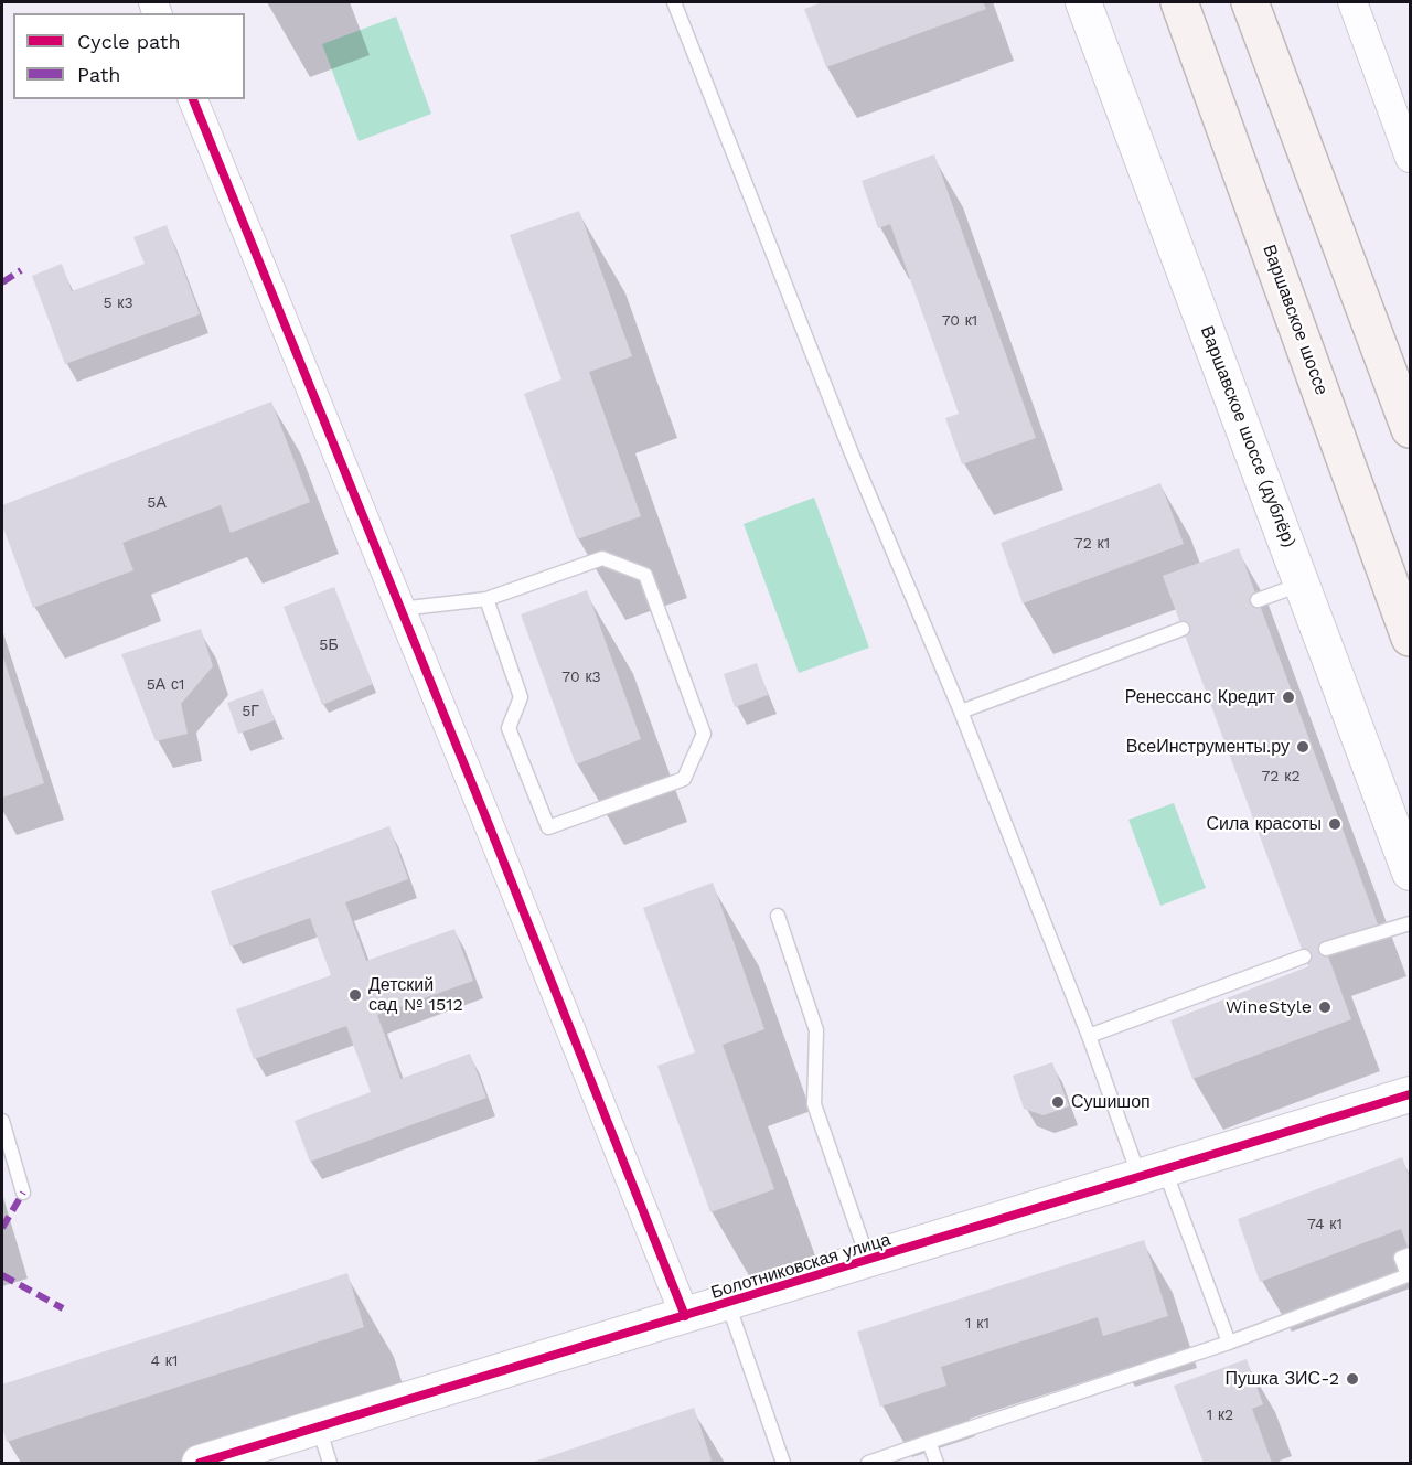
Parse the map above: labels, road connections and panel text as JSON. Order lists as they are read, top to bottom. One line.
{"streets":{"main road":["Варшавское шоссе"],"street":["Варшавское шоссе (дублёр)","Болотниковская улица"]},"places":["Ренессанс Кредит","ВсеИнструменты.ру","Сила красоты","Детский сад № 1512","WineStyle","Сушишоп","Пушка ЗИС-2"],"house_numbers":["5 к3","70 к1","5А","72 к1","5Б","70 к3","5А с1","5Г","72 к2","74 к1","1 к1","4 к1","1 к2"],"legend":["Cycle path","Path"]}
